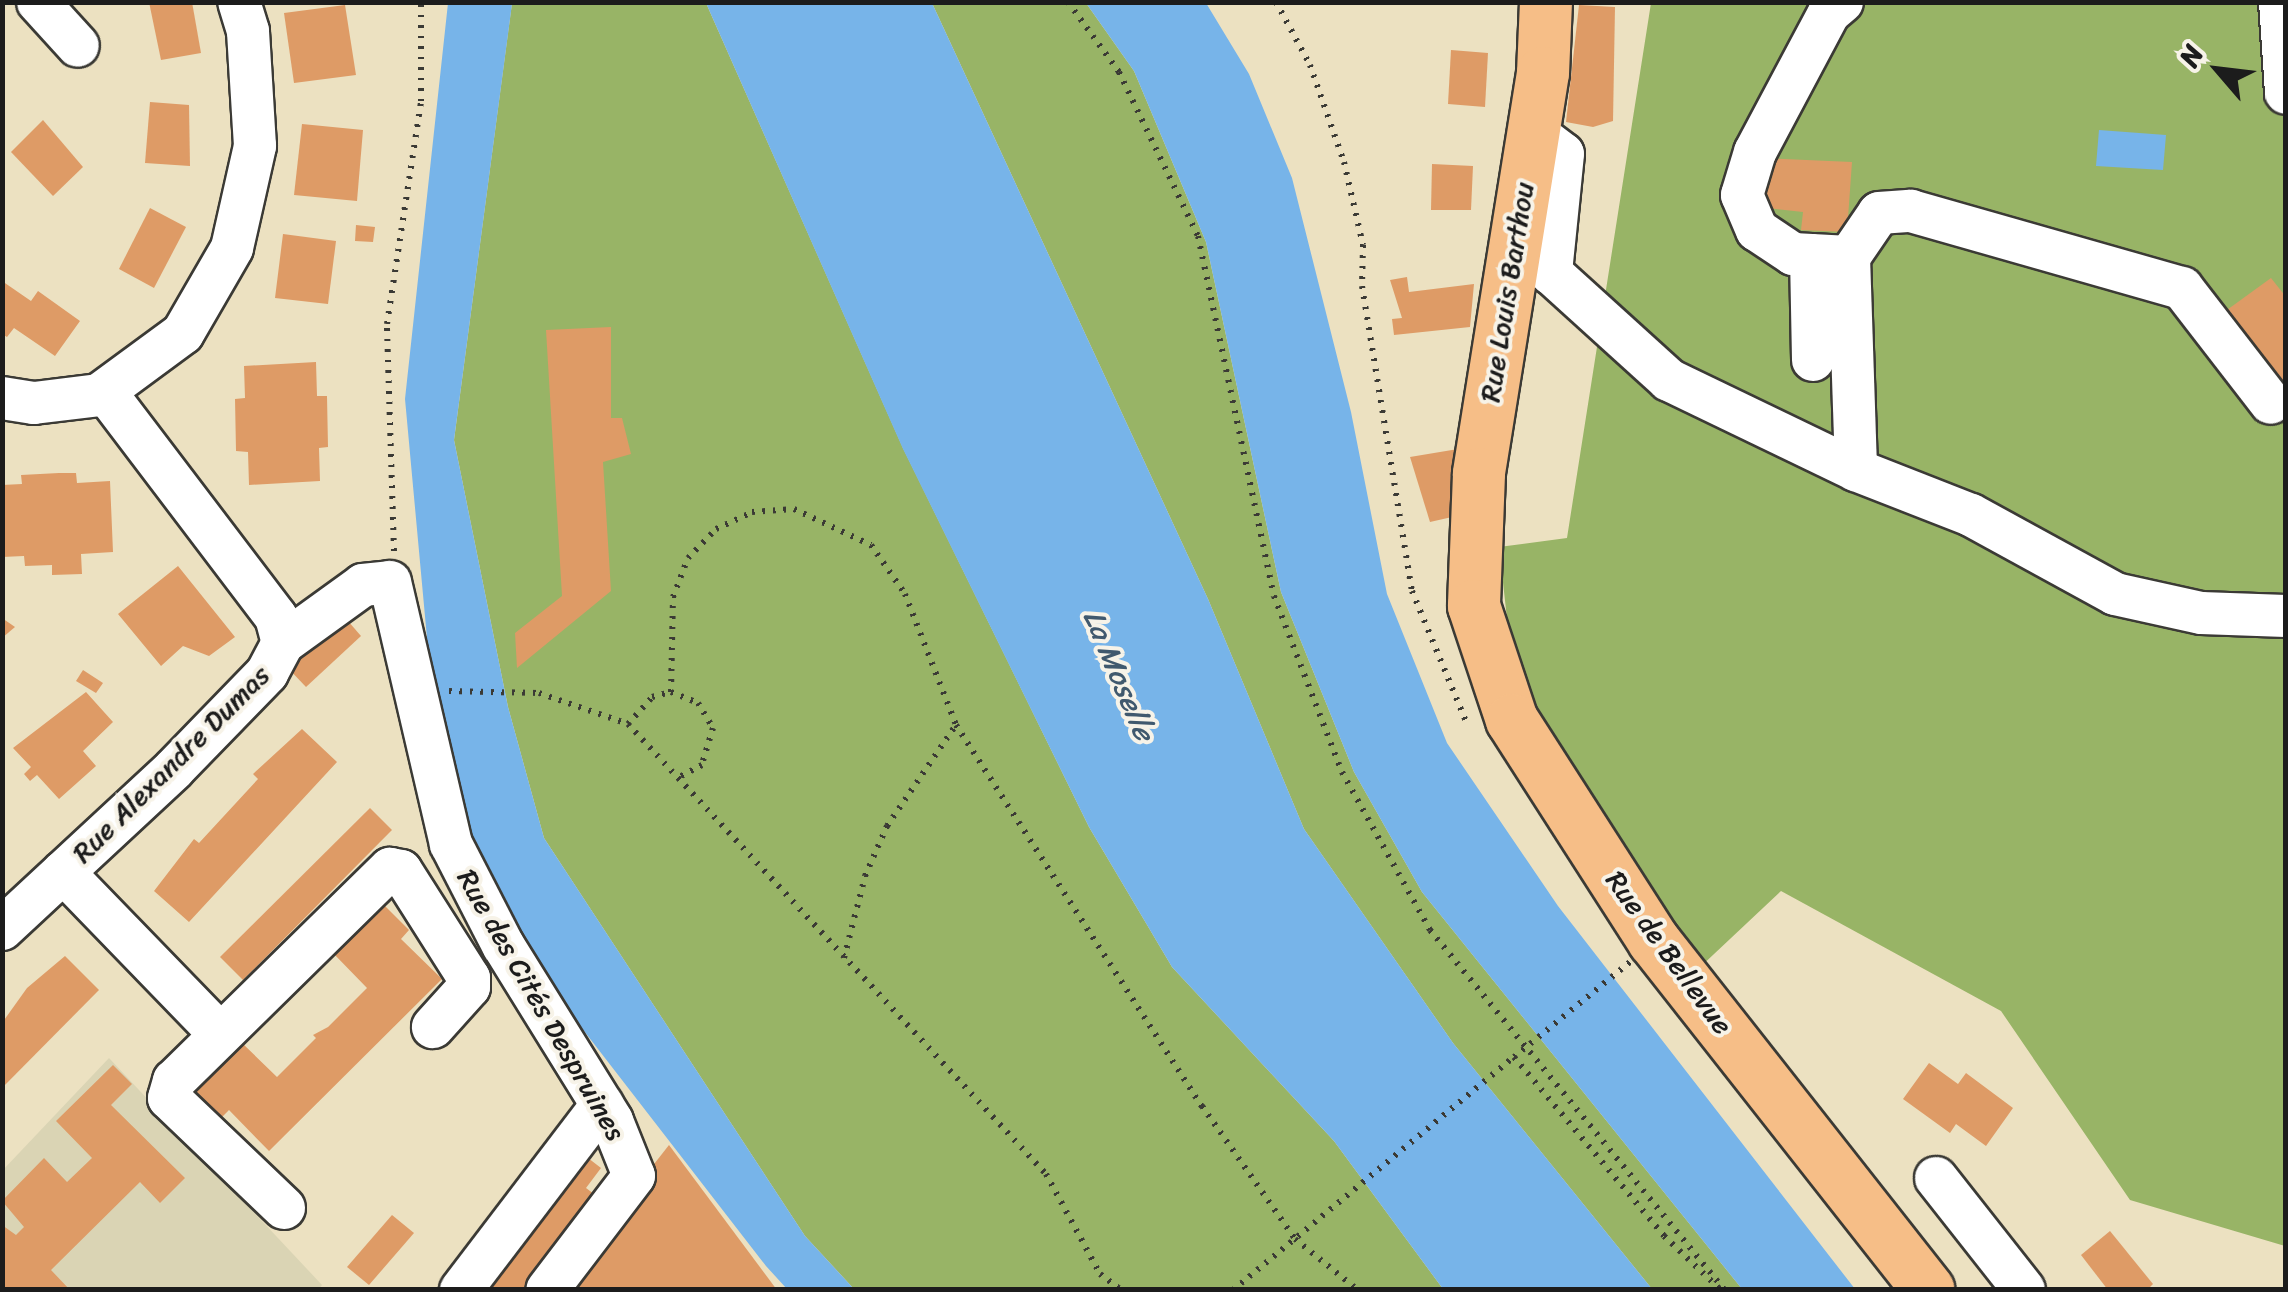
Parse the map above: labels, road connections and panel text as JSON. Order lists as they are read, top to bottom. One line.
{"streets":{"main road":["Rue Louis Barthou","Rue de Bellevue"],"street":["Rue Alexandre Dumas","Rue des Cités Despruines"]},"crossings":[["Rue Louis Barthou","Rue de Bellevue"]],"water":["La Moselle"],"north":"top left"}
